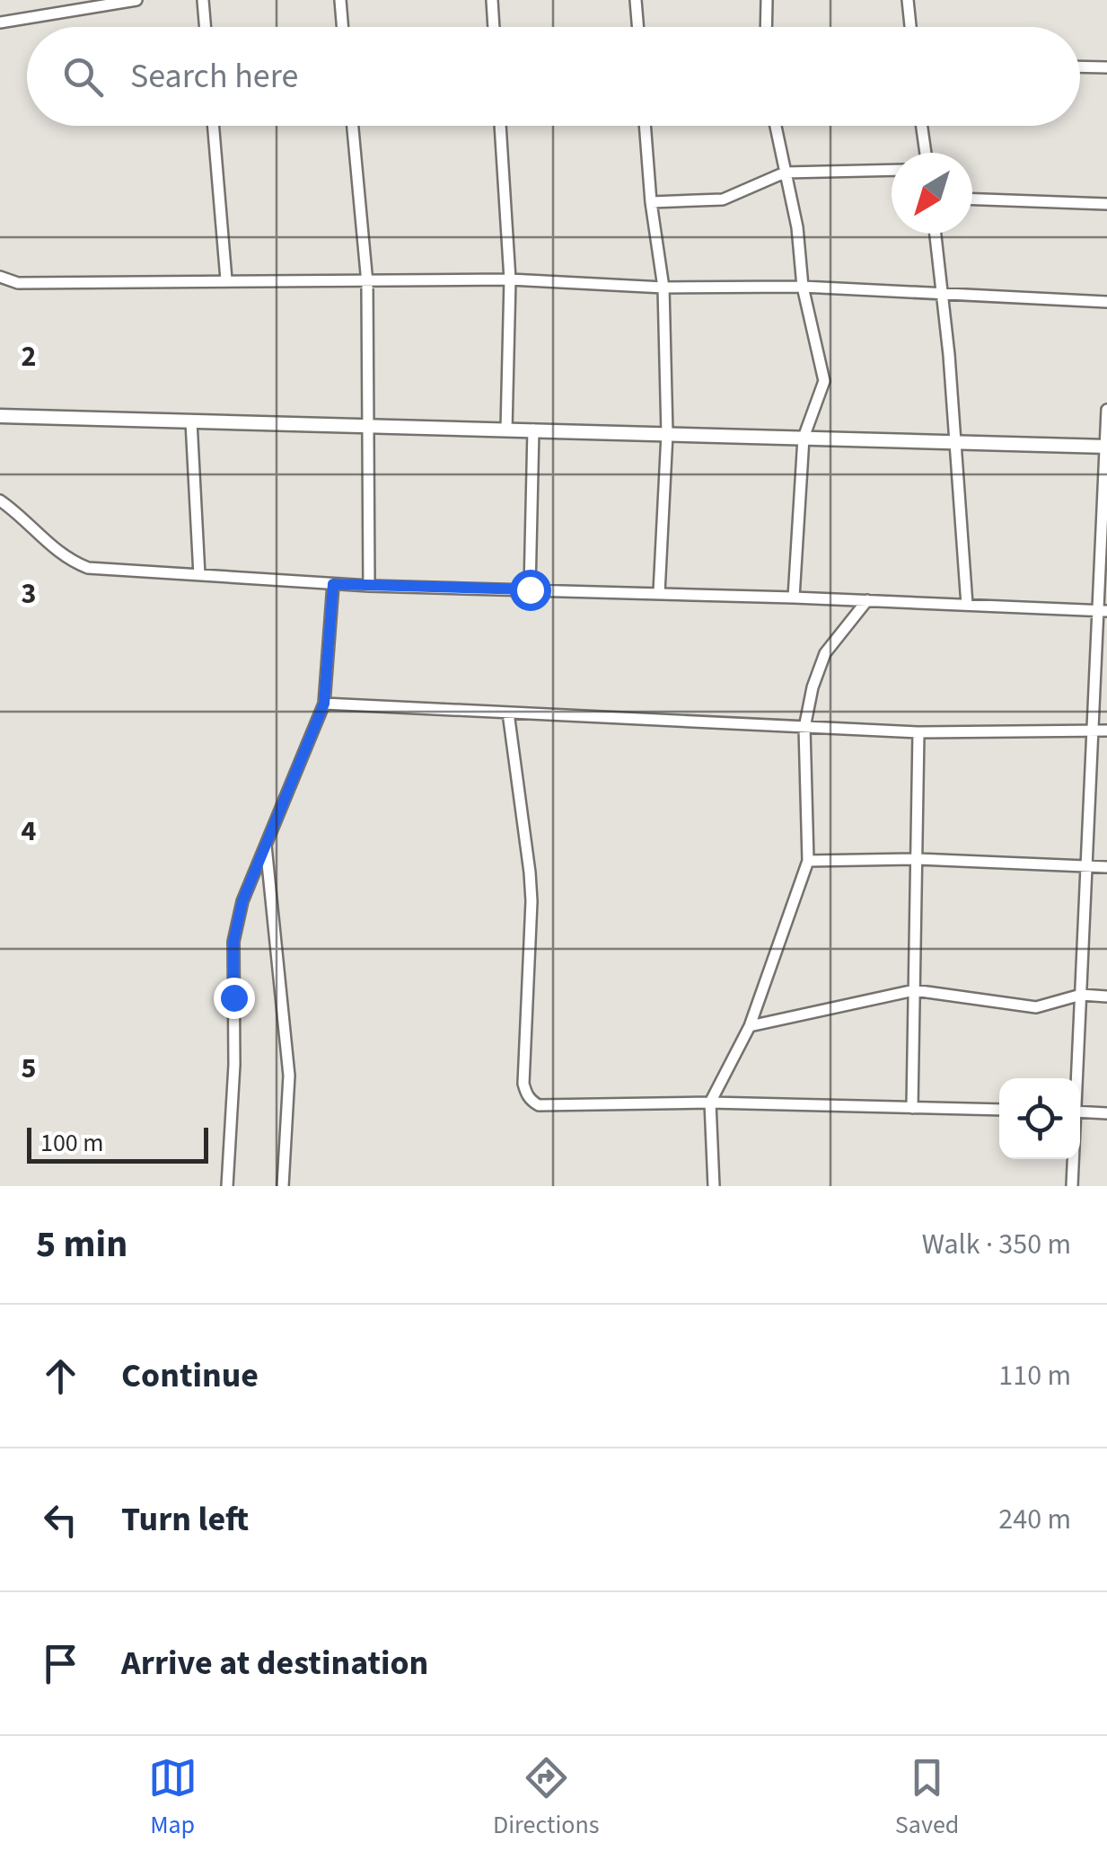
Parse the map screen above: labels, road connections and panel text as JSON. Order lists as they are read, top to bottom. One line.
{"scale_bar":"100 m","north":"bottom left","page":{"search":"Search here","scale":"100 m","heading":["5 min","Walk · 350 m"],"list":[["Continue","110 m"],["Turn left","240 m"],"Arrive at destination"],"nav":["Map","Directions","Saved"]},"grid":{"rows":["2","3","4","5"]}}
